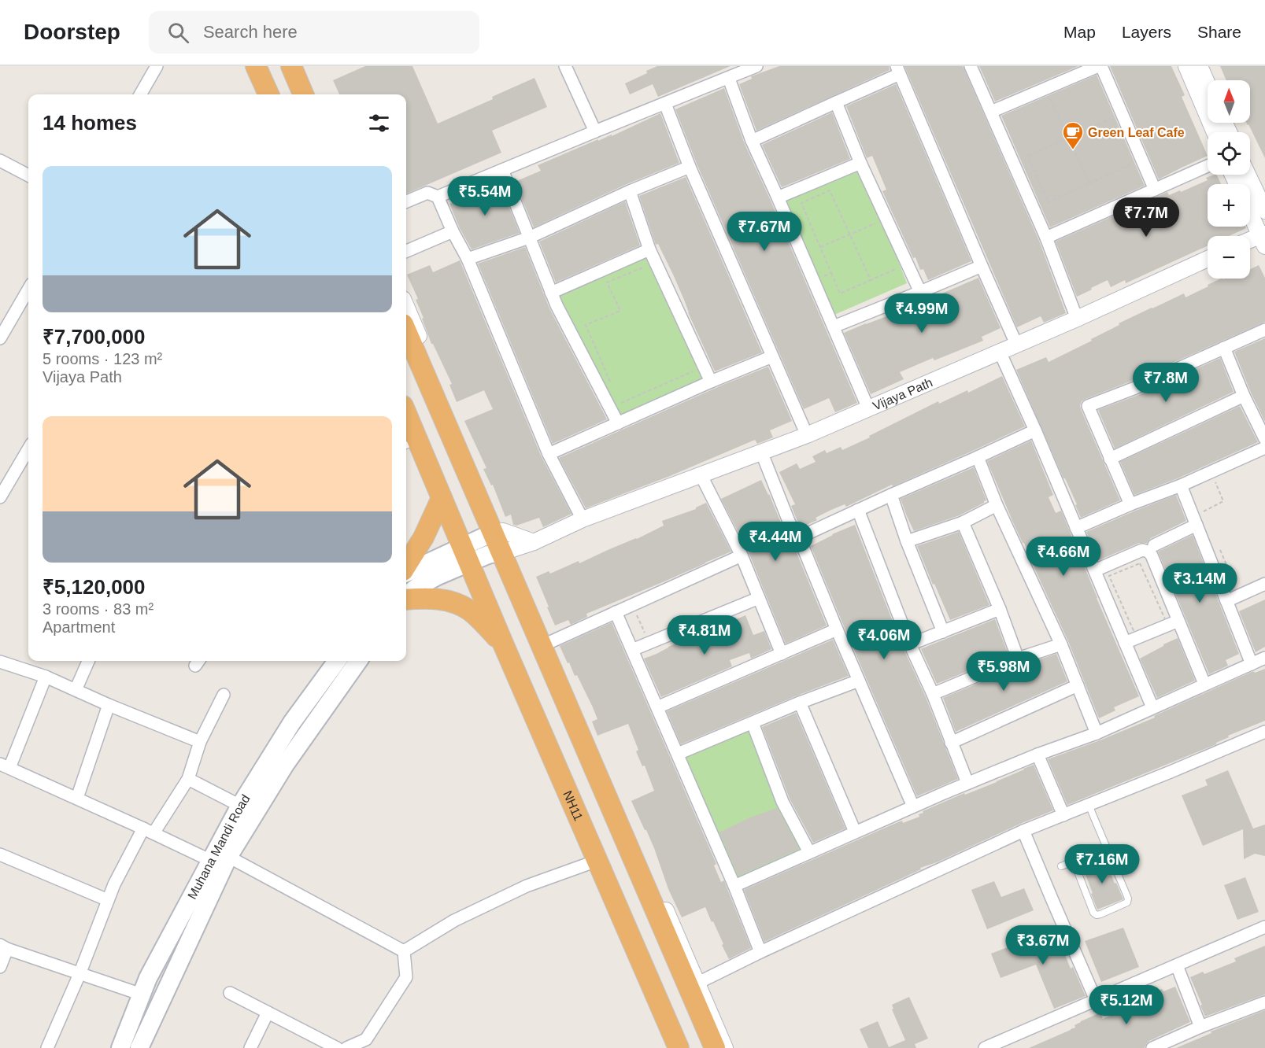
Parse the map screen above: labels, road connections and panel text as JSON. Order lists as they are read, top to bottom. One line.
{"streets":{"highway":["NH11"],"main road":["Muhana Mandi Road"],"street":["Vijaya Path"]},"places":{"cafe":["Green Leaf Cafe"]},"north":"top","page":{"header":"Doorstep","search":"Search here","nav":["Map","Layers","Share"],"map_buttons":["+","−"],"heading":"14 homes","list":[{"name":"₹7,700,000","note":"5 rooms · 123 m² · Vijaya Path"},{"name":"₹5,120,000","note":"3 rooms · 83 m² · Apartment"}],"price":["₹5.54M","₹7.7M","₹7.67M","₹4.99M","₹7.8M","₹4.44M","₹4.66M","₹3.14M","₹4.81M","₹4.06M","₹5.98M","₹7.16M","₹3.67M","₹5.12M"]}}
